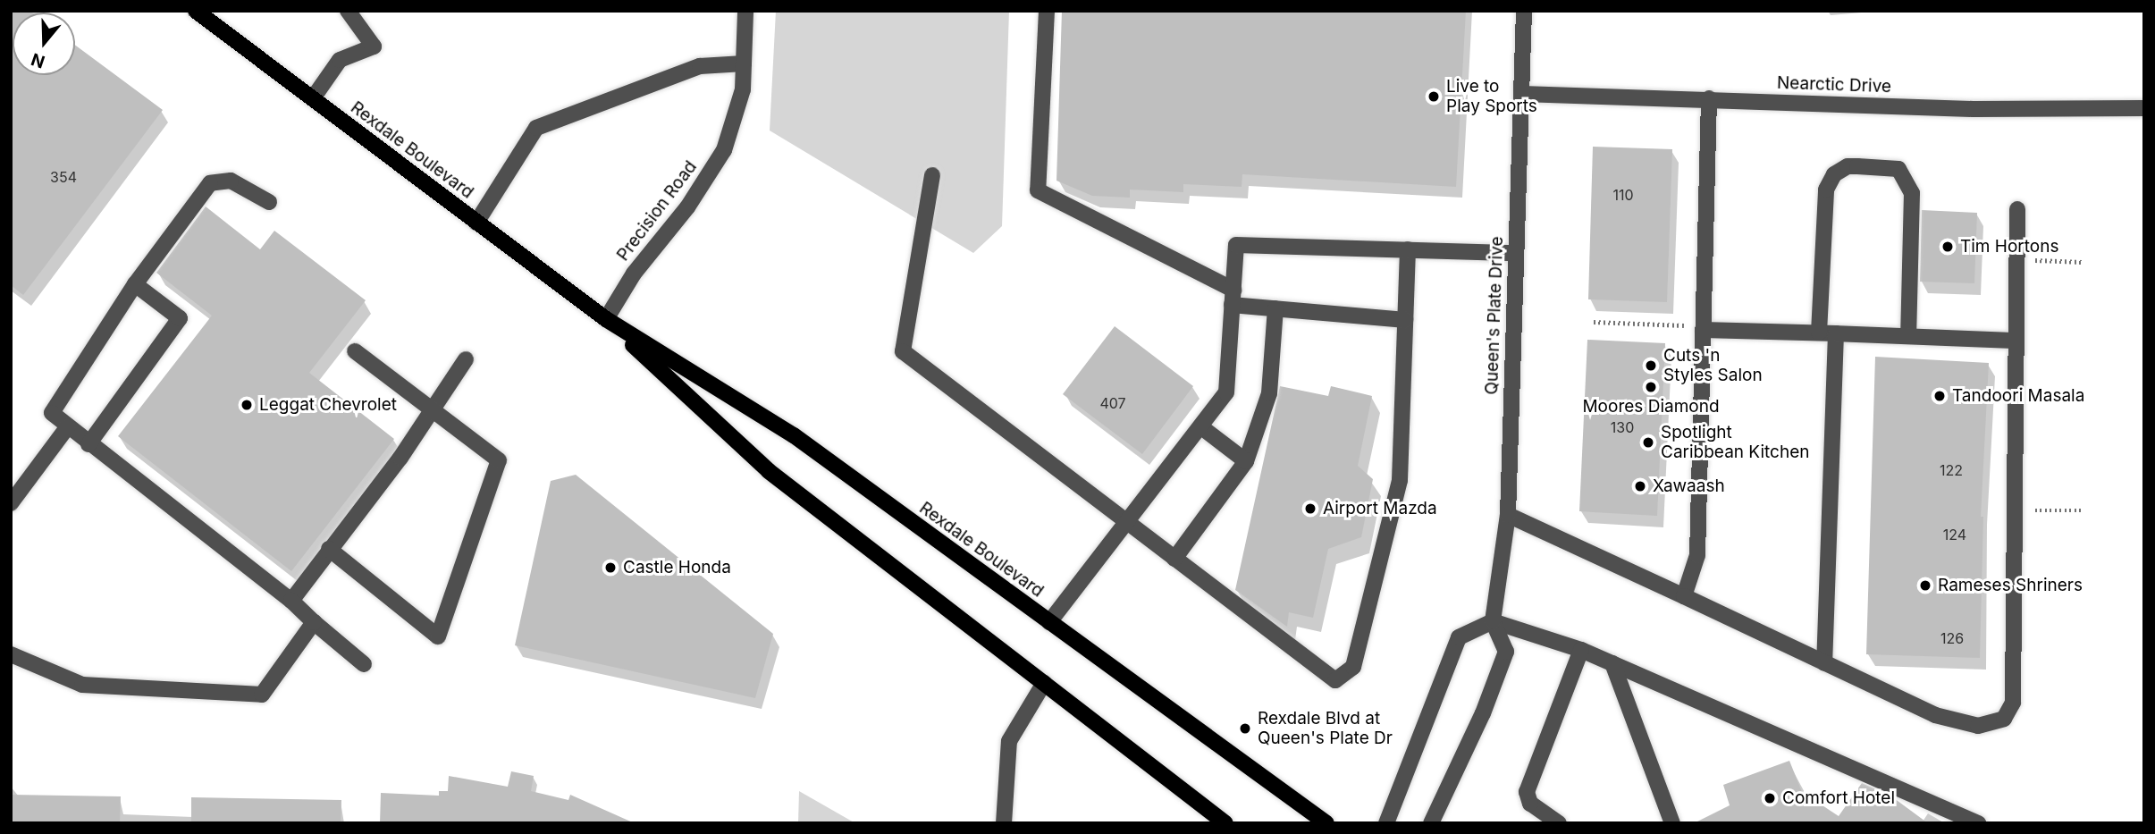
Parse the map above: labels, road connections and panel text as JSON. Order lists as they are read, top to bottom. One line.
{"streets":{"main road":["Rexdale Boulevard"],"street":["Nearctic Drive","Precision Road","Queen's Plate Drive"]},"crossings":[["Nearctic Drive","Queen's Plate Drive"],["Rexdale Boulevard","Precision Road"]],"places":["Live to Play Sports","Tim Hortons","Cuts 'n Styles Salon","Moores Diamond","Tandoori Masala","Leggat Chevrolet","Spotlight Caribbean Kitchen","Xawaash","Airport Mazda","Castle Honda","Rameses Shriners","Rexdale Blvd at Queen's Plate Dr","Comfort Hotel"],"house_numbers":["354","110","407","130","122","124","126"],"north":"bottom"}
